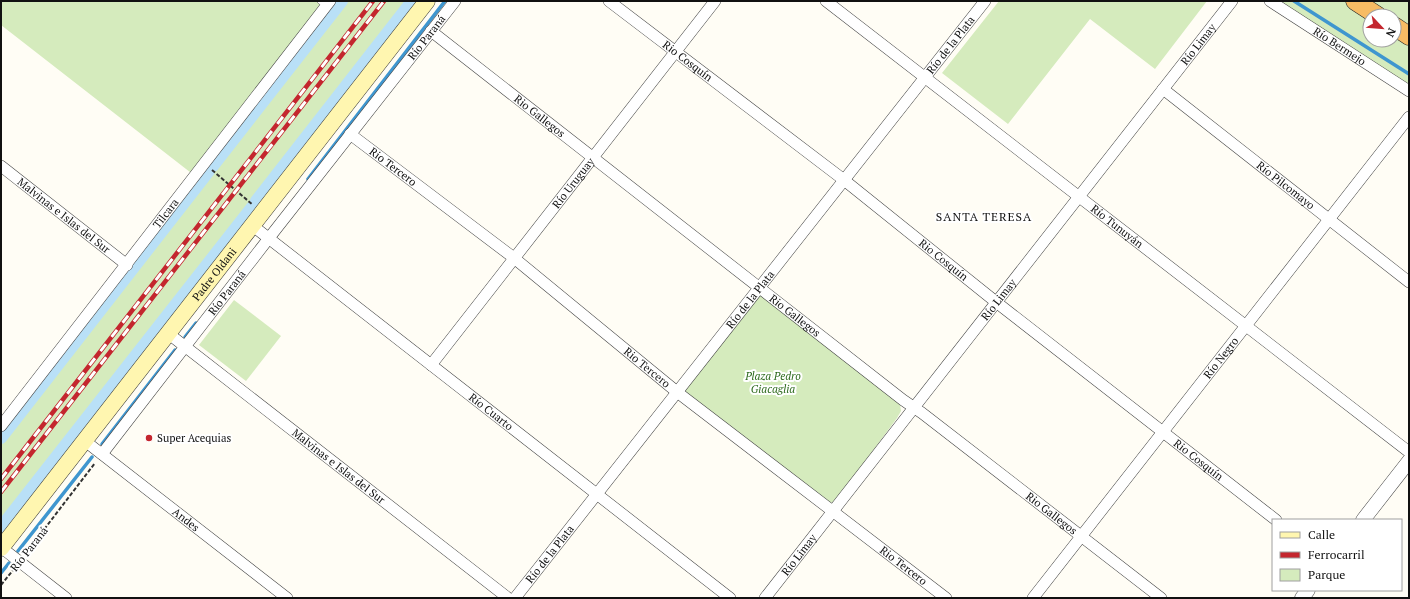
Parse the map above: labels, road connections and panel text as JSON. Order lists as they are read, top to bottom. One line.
{"streets":{"main road":["Padre Oldani"],"street":["Río Paraná","Río Limay","Río de la Plata","Río Bermejo","Rio Cosquín","Rio Gallegos","Rio Tercero","Río Uruguay","Río Pilcomayo","Tilcara","Malvinas e Islas del Sur","Río Tunuyán","Río Negro","Río Cuarto","Andes"]},"crossings":[["Río Paraná","Rio Gallegos"],["Río Paraná","Rio Tercero"],["Río Paraná","Malvinas e Islas del Sur"],["Río Paraná","Río Cuarto"],["Río Paraná","Andes"],["Río Limay","Rio Cosquín"],["Río Limay","Rio Gallegos"],["Río Limay","Rio Tercero"],["Río Limay","Río Pilcomayo"],["Río Limay","Río Tunuyán"],["Río de la Plata","Rio Cosquín"],["Río de la Plata","Rio Gallegos"],["Río de la Plata","Rio Tercero"],["Río de la Plata","Río Tunuyán"],["Río de la Plata","Río Cuarto"],["Rio Cosquín","Río Uruguay"],["Rio Cosquín","Río Negro"],["Rio Gallegos","Río Uruguay"],["Rio Gallegos","Río Negro"],["Rio Tercero","Río Uruguay"],["Río Uruguay","Río Cuarto"],["Río Pilcomayo","Río Negro"],["Tilcara","Malvinas e Islas del Sur"],["Malvinas e Islas del Sur","Padre Oldani"],["Río Tunuyán","Río Negro"],["Padre Oldani","Río Cuarto"],["Padre Oldani","Andes"]],"districts":["SANTA TERESA"],"parks":["Plaza Pedro Giacaglia"],"places":["Super Acequias"],"legend":["Calle","Ferrocarril","Parque"],"north":"bottom right"}
